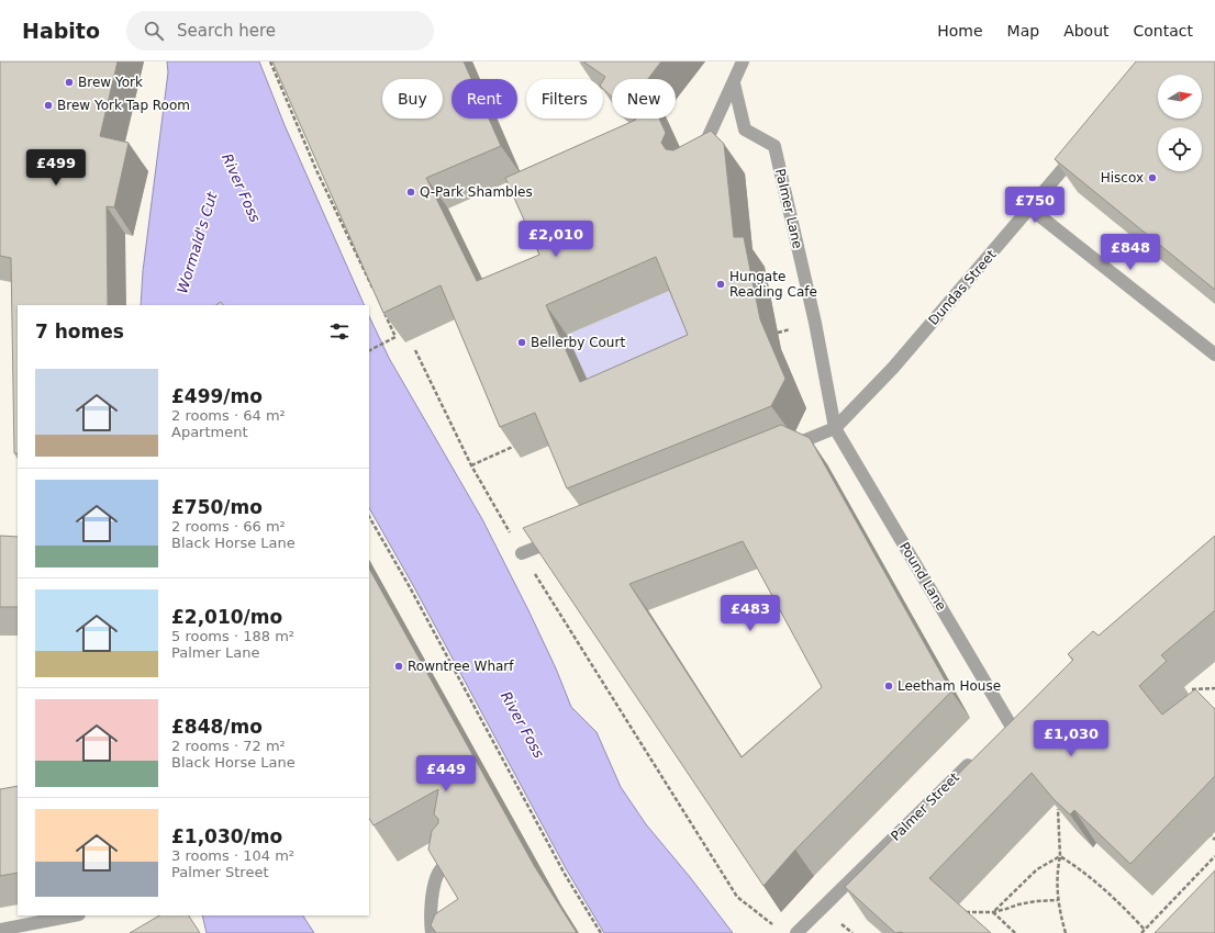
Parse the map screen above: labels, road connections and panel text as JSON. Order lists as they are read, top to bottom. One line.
{"streets":{"street":["Palmer Lane","Dundas Street","Pound Lane","Palmer Street"]},"crossings":[["Palmer Lane","Dundas Street"],["Palmer Lane","Pound Lane"],["Dundas Street","Pound Lane"]],"water":["River Foss","Wormald's Cut"],"places":["Brew York","Brew York Tap Room","Hiscox","Q-Park Shambles","Hungate Reading Cafe","Bellerby Court","Rowntree Wharf","Leetham House"],"north":"right","page":{"header":"Habito","search":"Search here","nav":["Home","Map","About","Contact"],"chip":["Buy","Rent","Filters","New"],"price":["£499","£750","£2,010","£848","£483","£1,030","£449"],"heading":"7 homes","list":[{"name":"£499/mo","note":"2 rooms · 64 m² · Apartment"},{"name":"£750/mo","note":"2 rooms · 66 m² · Black Horse Lane"},{"name":"£2,010/mo","note":"5 rooms · 188 m² · Palmer Lane"},{"name":"£848/mo","note":"2 rooms · 72 m² · Black Horse Lane"},{"name":"£1,030/mo","note":"3 rooms · 104 m² · Palmer Street"}]}}
